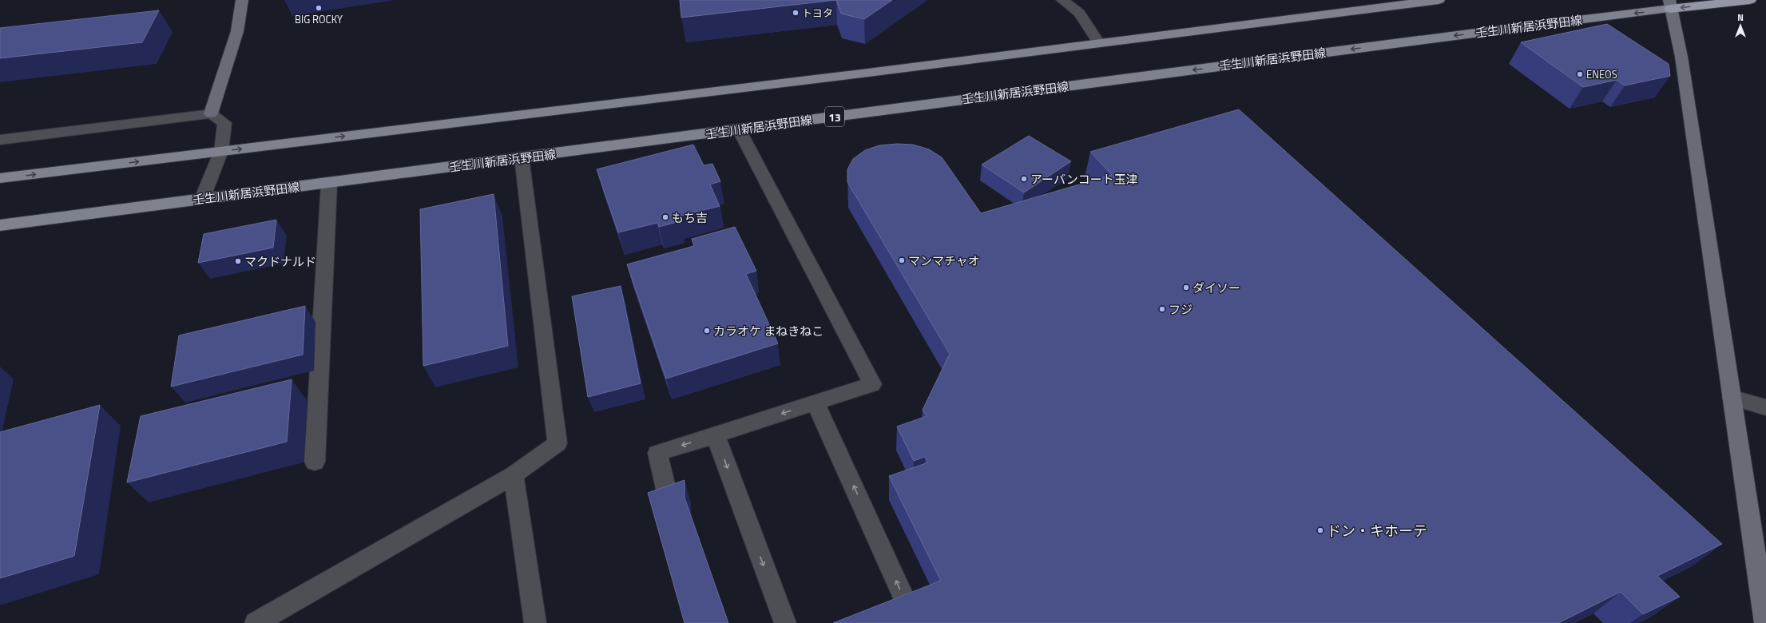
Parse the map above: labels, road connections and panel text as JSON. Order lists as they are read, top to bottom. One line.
{"streets":{"main road":["壬生川新居浜野田線","13"]},"places":["BIG ROCKY","トヨタ","ENEOS","アーバンコート玉津","もち吉","マンマチャオ","マクドナルド","ダイソー","フジ","カラオケ まねきねこ","ドン・キホーテ"],"north":"top"}
